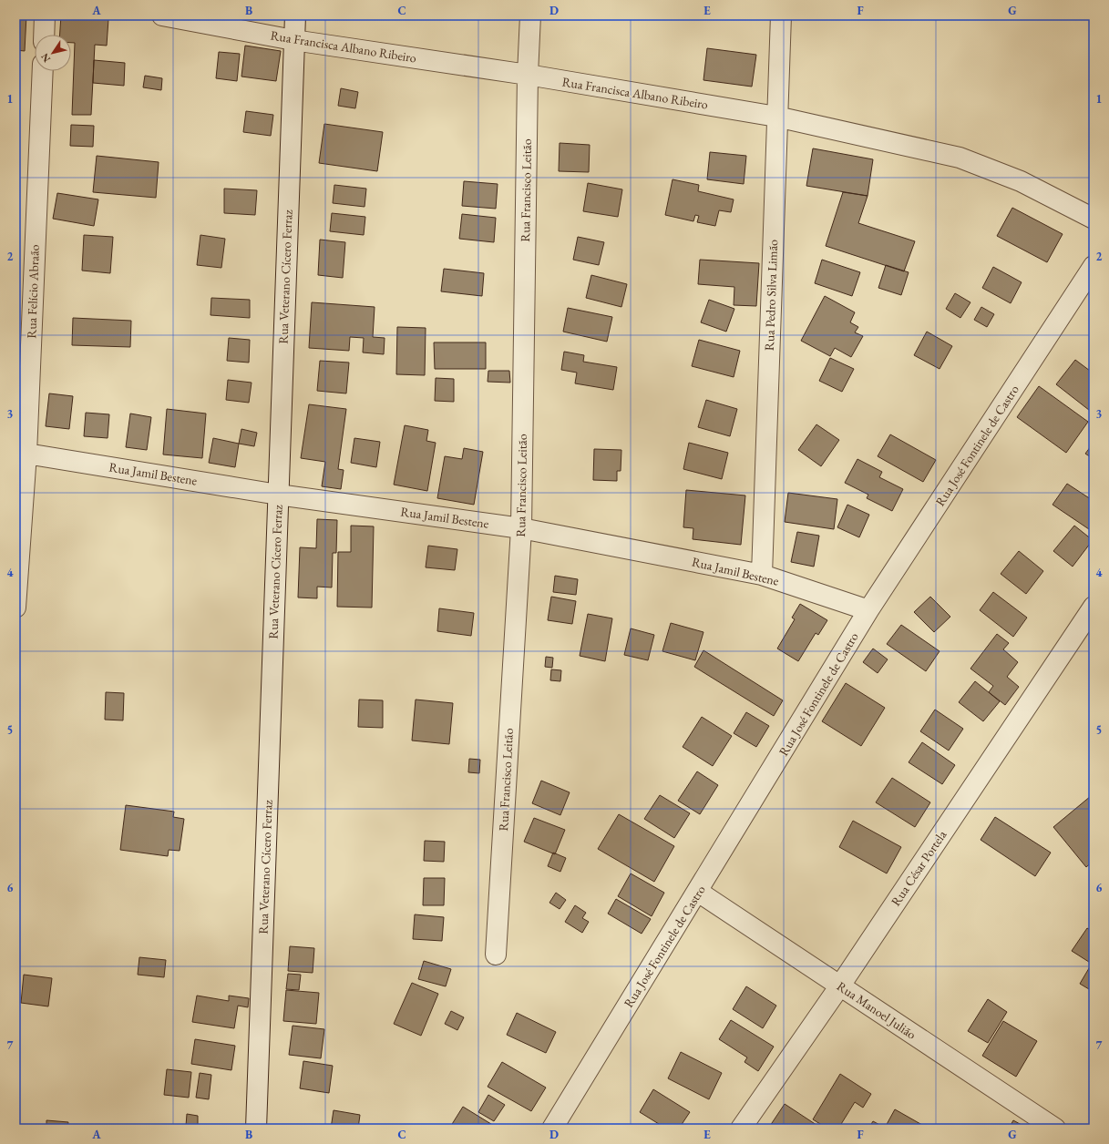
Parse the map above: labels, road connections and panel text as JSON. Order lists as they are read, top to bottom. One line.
{"streets":{"street":["Rua Francisca Albano Ribeiro","Rua Francisco Leitão","Rua Veterano Cícero Ferraz","Rua Felício Abraão","Rua Pedro Silva Limão","Rua José Fontinele de Castro","Rua Jamil Bestene","Rua César Portela","Rua Manoel Julião"]},"crossings":[["Rua Francisca Albano Ribeiro","Rua Francisco Leitão"],["Rua Francisca Albano Ribeiro","Rua Veterano Cícero Ferraz"],["Rua Francisca Albano Ribeiro","Rua Pedro Silva Limão"],["Rua Francisco Leitão","Rua Jamil Bestene"],["Rua Veterano Cícero Ferraz","Rua Jamil Bestene"],["Rua Felício Abraão","Rua Jamil Bestene"],["Rua Pedro Silva Limão","Rua Jamil Bestene"],["Rua José Fontinele de Castro","Rua Jamil Bestene"],["Rua José Fontinele de Castro","Rua Manoel Julião"],["Rua César Portela","Rua Manoel Julião"]],"north":"bottom left","grid":{"columns":["A","B","C","D","E","F","G"],"rows":["1","2","3","4","5","6","7"]}}
